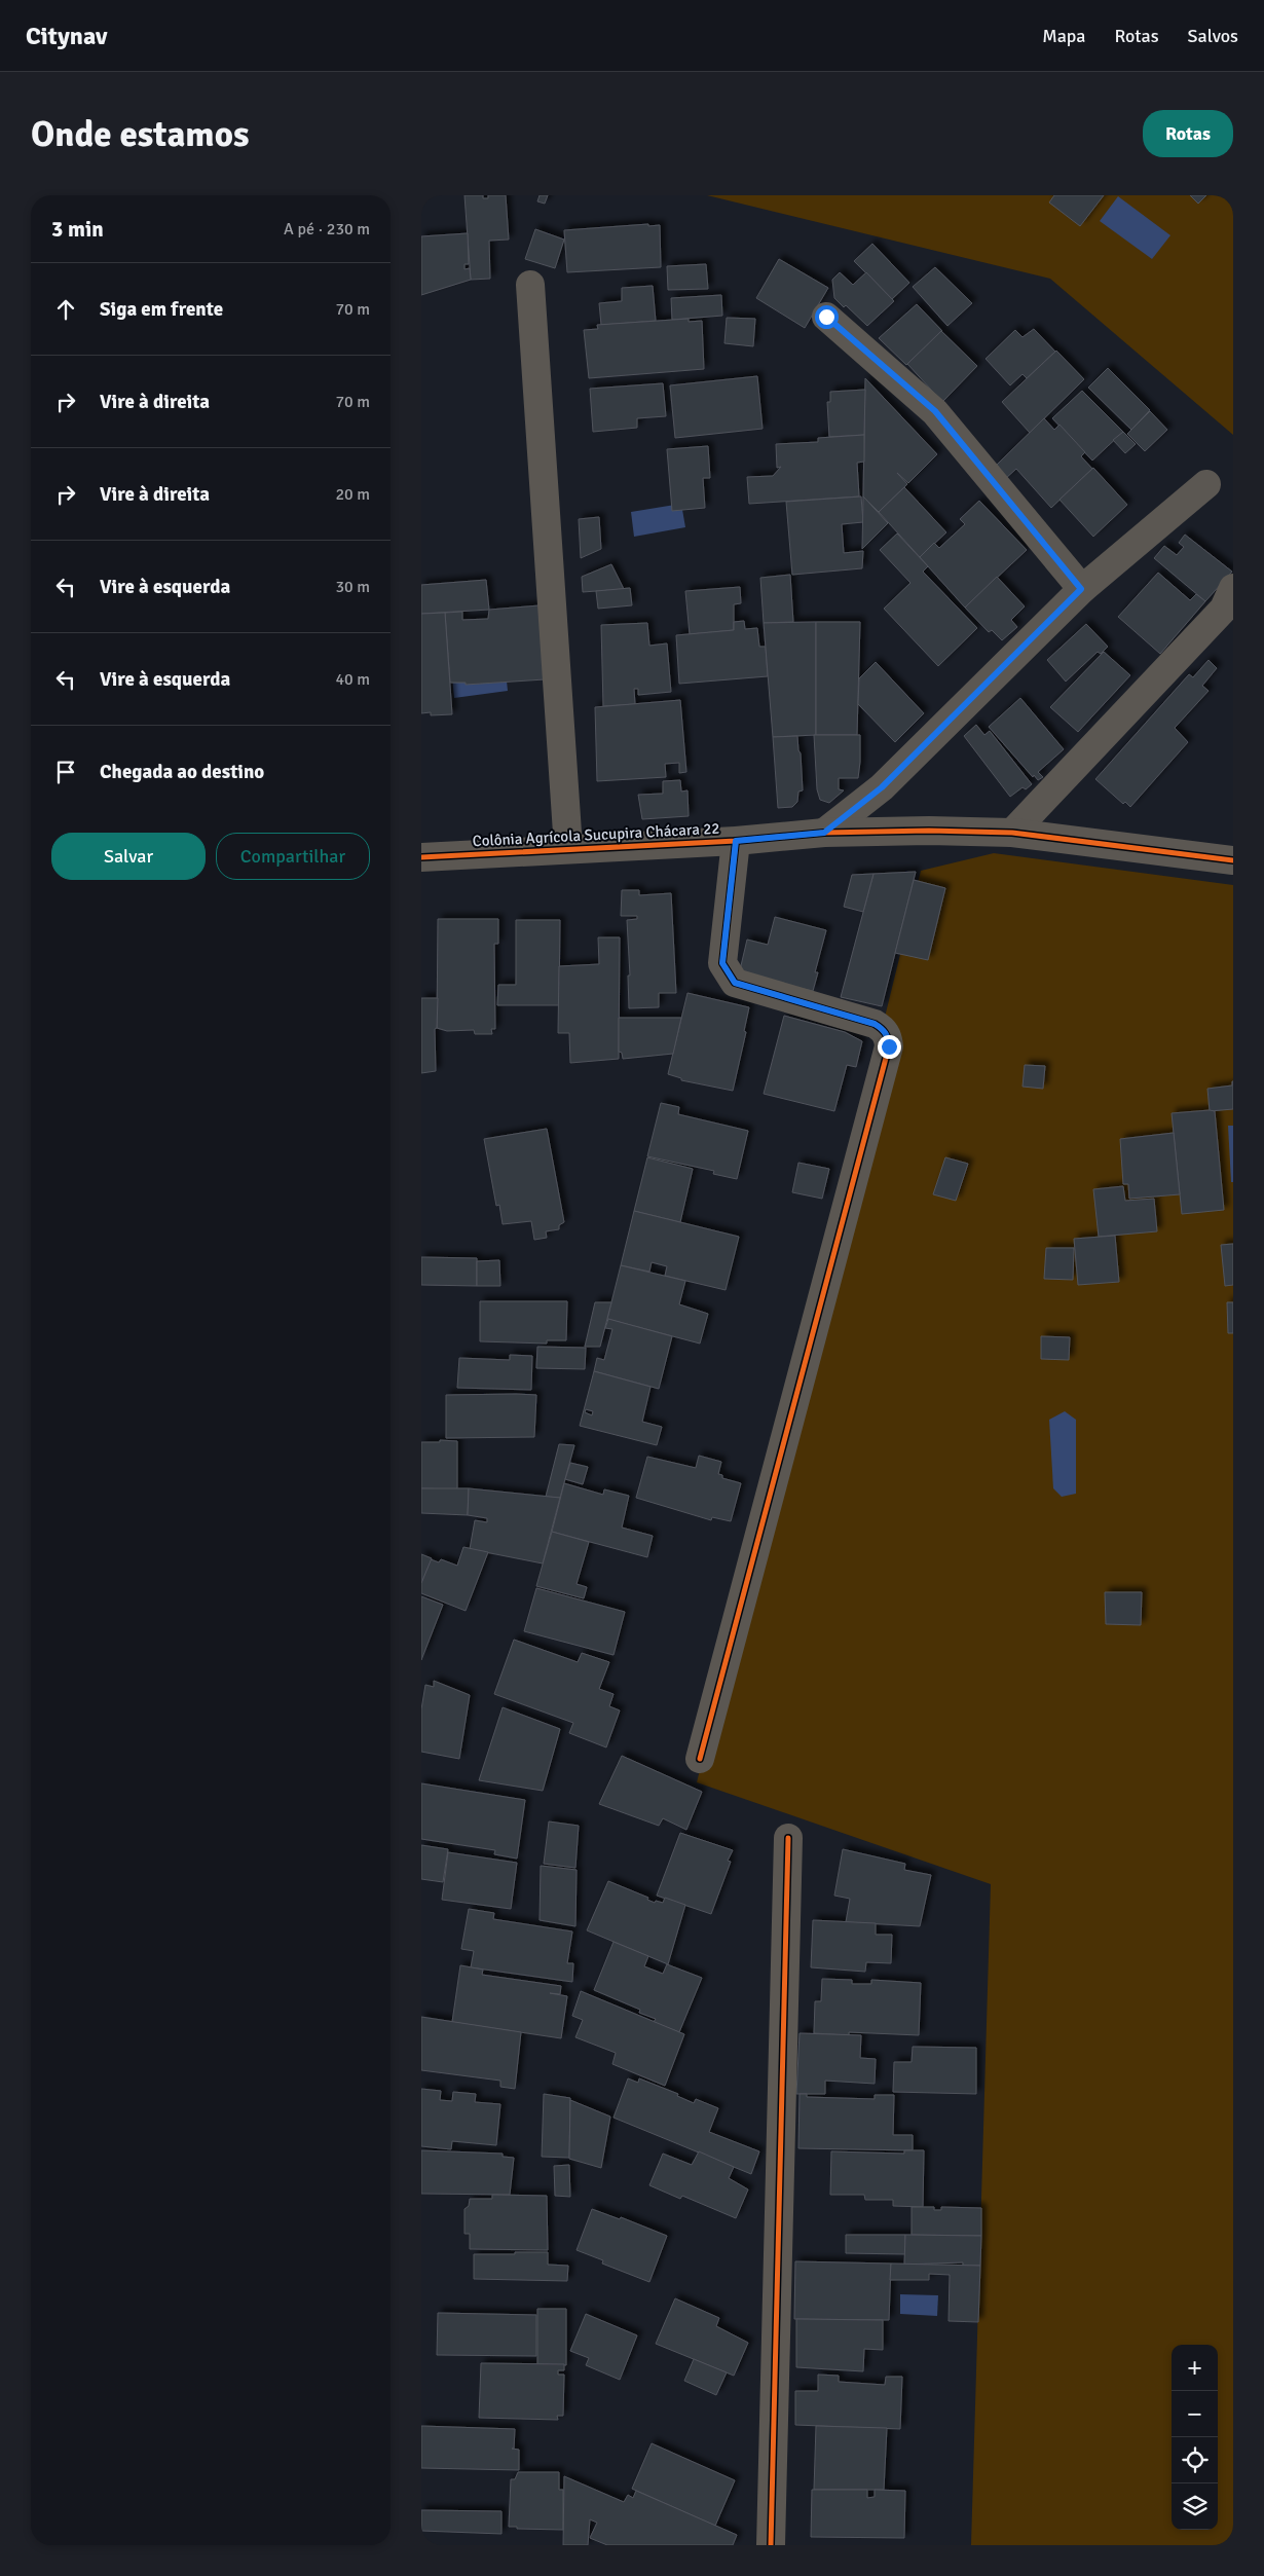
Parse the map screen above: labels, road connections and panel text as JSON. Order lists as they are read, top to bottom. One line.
{"streets":{"street":["Colônia Agrícola Sucupira Chácara 22"]},"page":{"header":"Citynav","nav":["Mapa","Rotas","Salvos"],"buttons":["Rotas",["Salvar","Compartilhar"]],"title":"Onde estamos","heading":["3 min","A pé · 230 m"],"list":[["Siga em frente","70 m"],["Vire à direita","70 m"],["Vire à direita","20 m"],["Vire à esquerda","30 m"],["Vire à esquerda","40 m"],"Chegada ao destino"],"map_buttons":["+","−"]}}
